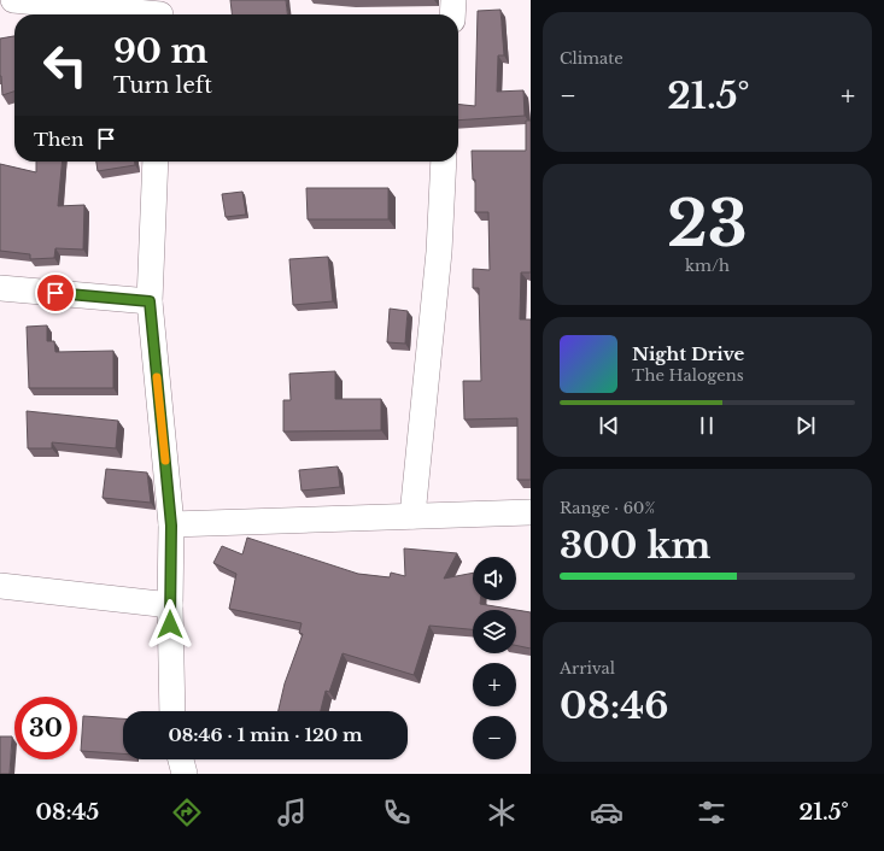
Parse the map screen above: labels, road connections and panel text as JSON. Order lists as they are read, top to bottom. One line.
{"page":{"tile":["Climate",["23","km/h"],["Range · 60%","300 km"],["Arrival","08:46"]],"turn":["90 m","Turn left"],"heat":["−","21.5°","+"],"then":"Then","song":["Night Drive","The Halogens"],"map_buttons":["+","−"],"limit":"30","trip":"08:46 · 1 min · 120 m","tabs":["08:45","21.5°"]}}
